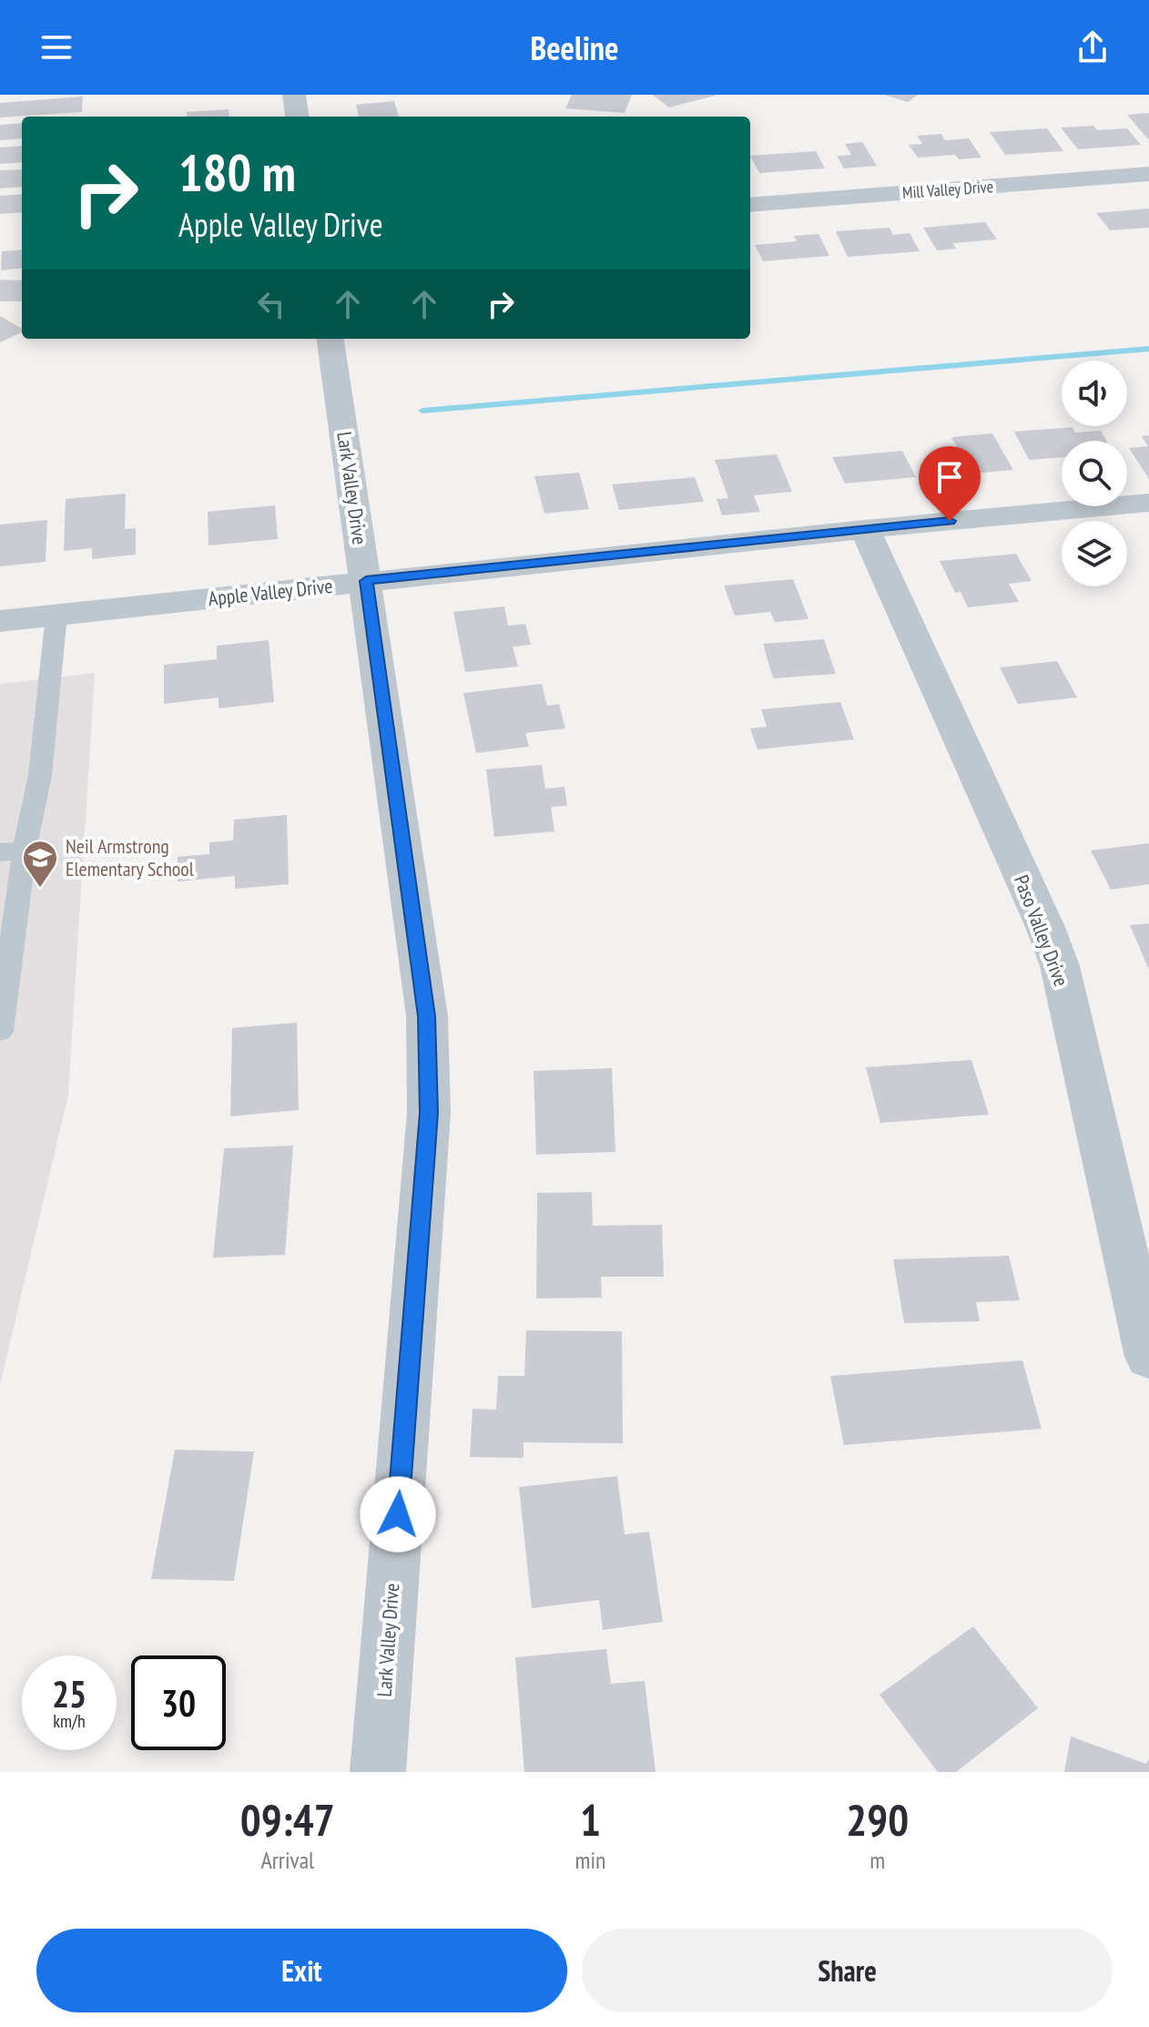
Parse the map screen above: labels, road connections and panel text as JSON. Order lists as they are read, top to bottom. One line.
{"streets":{"street":["Mill Valley Drive","Lark Valley Drive","Apple Valley Drive","Paso Valley Drive"]},"crossings":[["Lark Valley Drive","Apple Valley Drive"],["Apple Valley Drive","Paso Valley Drive"]],"places":{"school or university":["Neil Armstrong Elementary School"]},"page":{"header":"Beeline","turn":["180 m","Apple Valley Drive"],"speed":"25 km/h","limit":"30","eta":["09:47","Arrival","1","min","290","m"],"buttons":["Exit","Share"]}}
